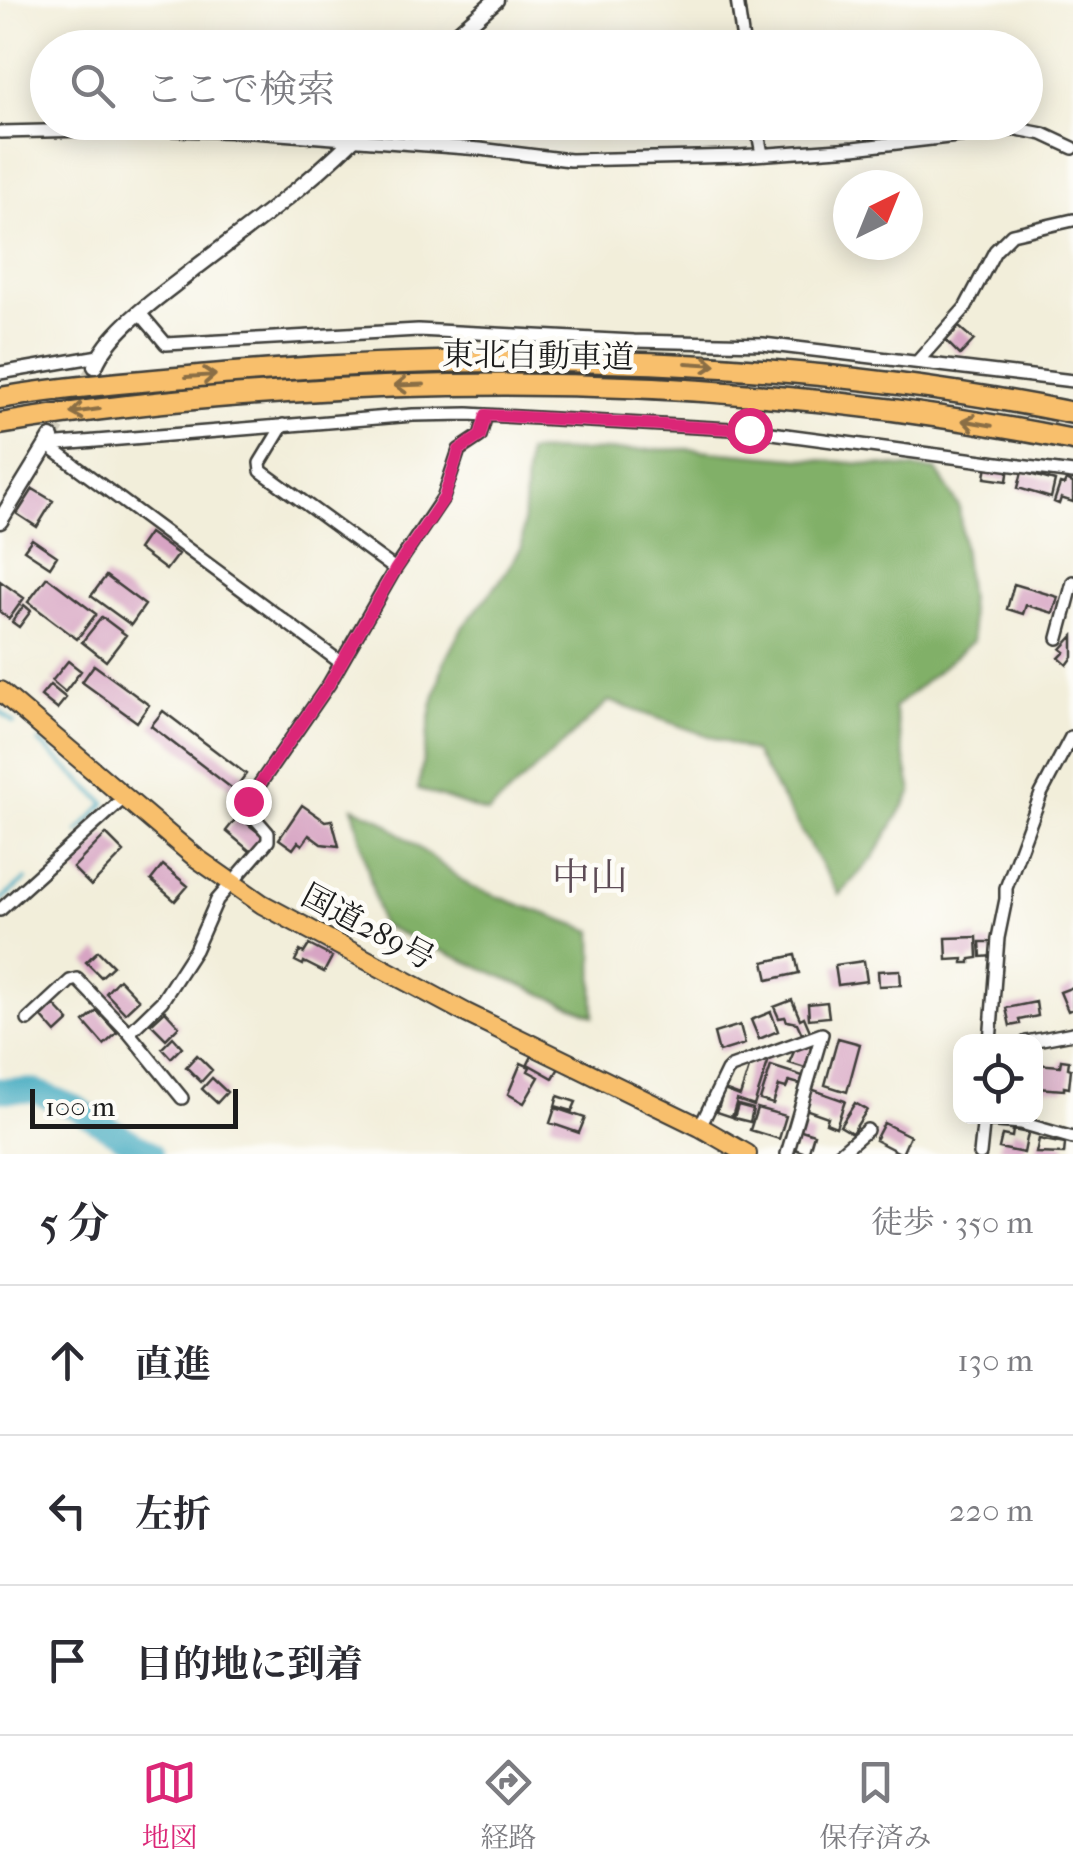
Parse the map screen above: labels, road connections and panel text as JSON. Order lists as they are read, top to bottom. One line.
{"streets":{"highway":["東北自動車道","国道289号"]},"districts":["中山"],"scale_bar":"100 m","north":"top right","page":{"search":"ここで検索","scale":"100 m","heading":["5 分","徒歩 · 350 m"],"list":[["直進","130 m"],["左折","220 m"],"目的地に到着"],"nav":["地図","経路","保存済み"]}}
